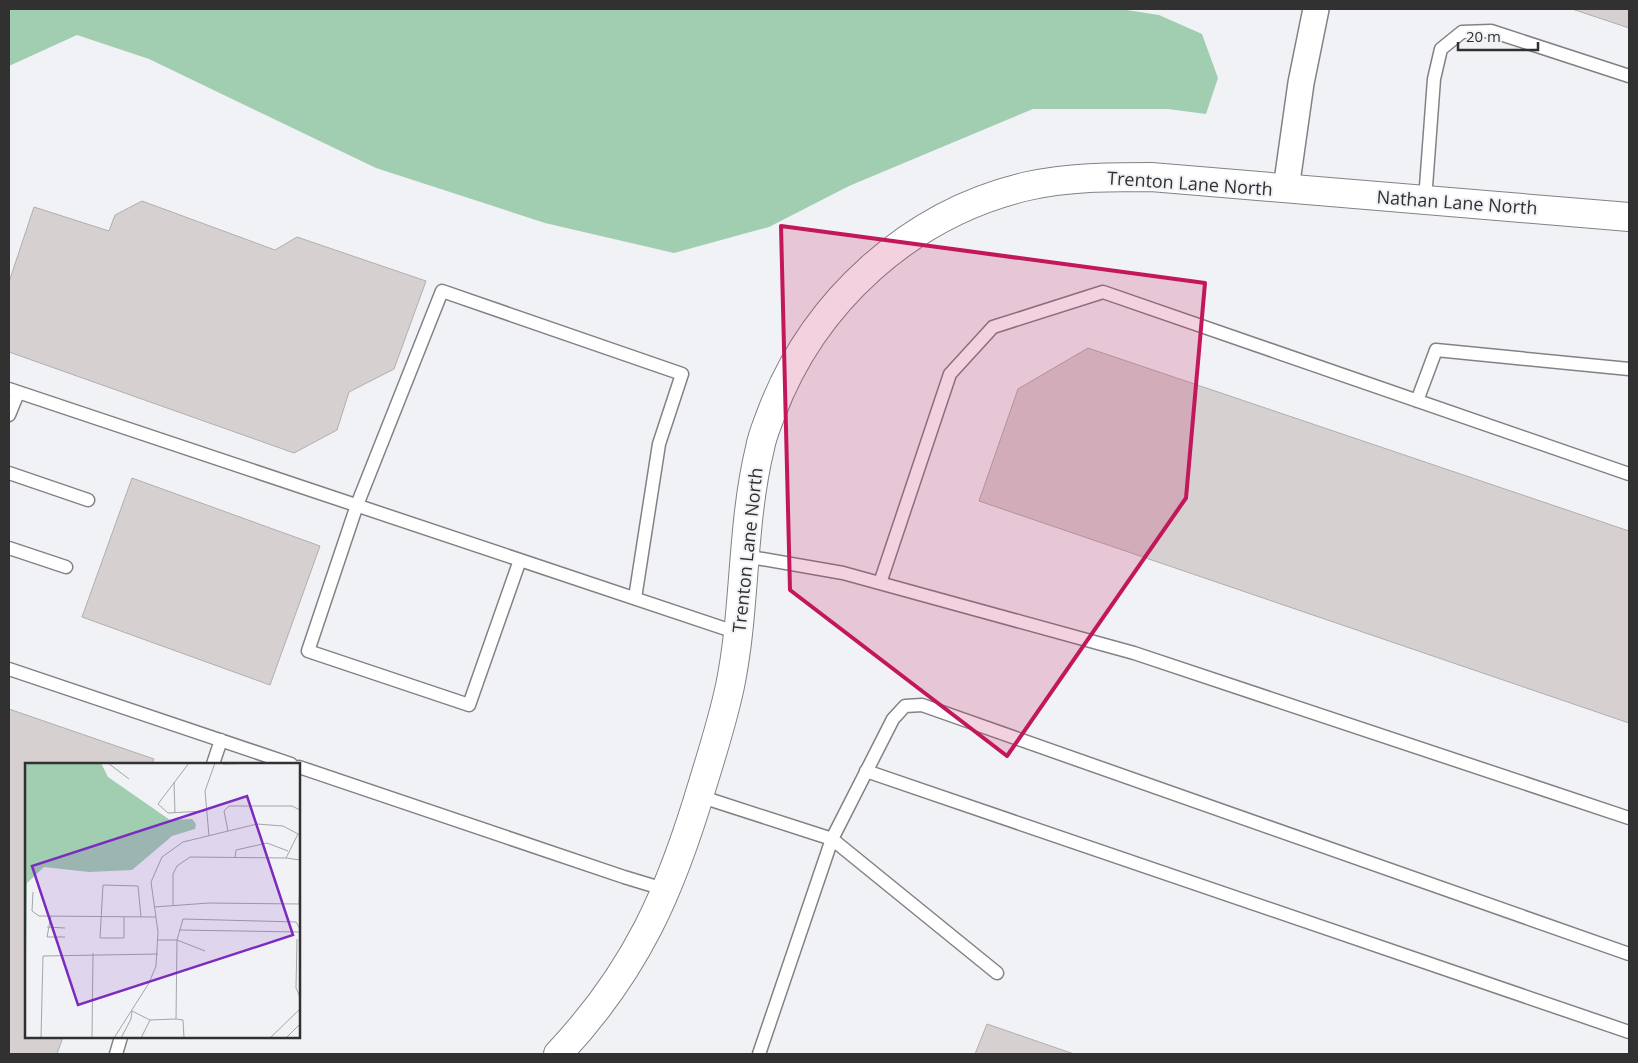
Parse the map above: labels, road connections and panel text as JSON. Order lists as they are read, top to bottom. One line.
{"streets":{"street":["Trenton Lane North","Nathan Lane North"]},"crossings":[["Trenton Lane North","Nathan Lane North"]],"scale_bar":"20 m"}
